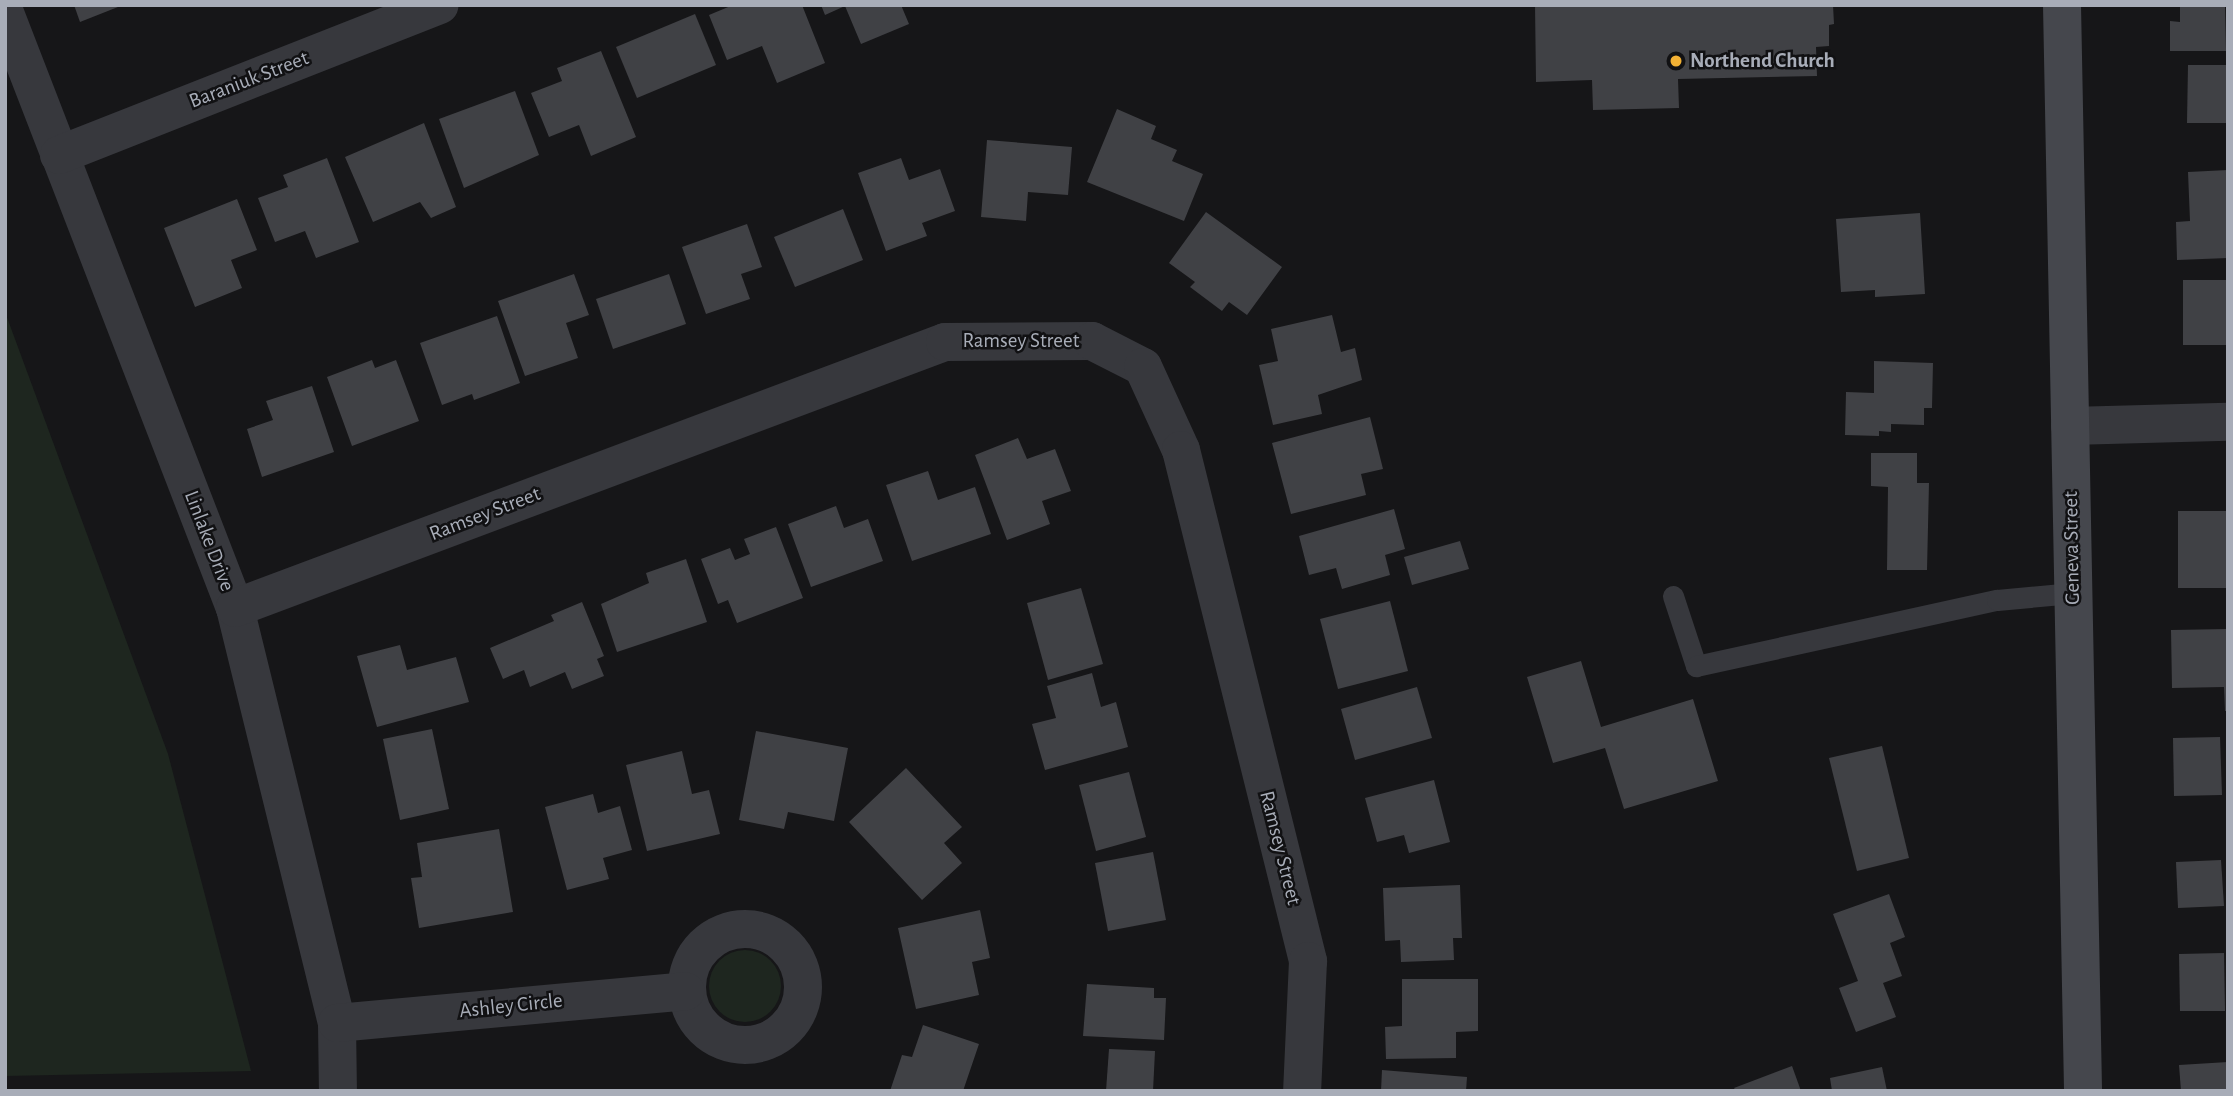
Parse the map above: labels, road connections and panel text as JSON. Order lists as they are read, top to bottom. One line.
{"streets":{"main road":["Geneva Street"],"street":["Baraniuk Street","Ramsey Street","Linlake Drive","Ashley Circle"]},"crossings":[["Baraniuk Street","Linlake Drive"],["Ramsey Street","Linlake Drive"],["Linlake Drive","Ashley Circle"]],"places":["Northend Church"]}
